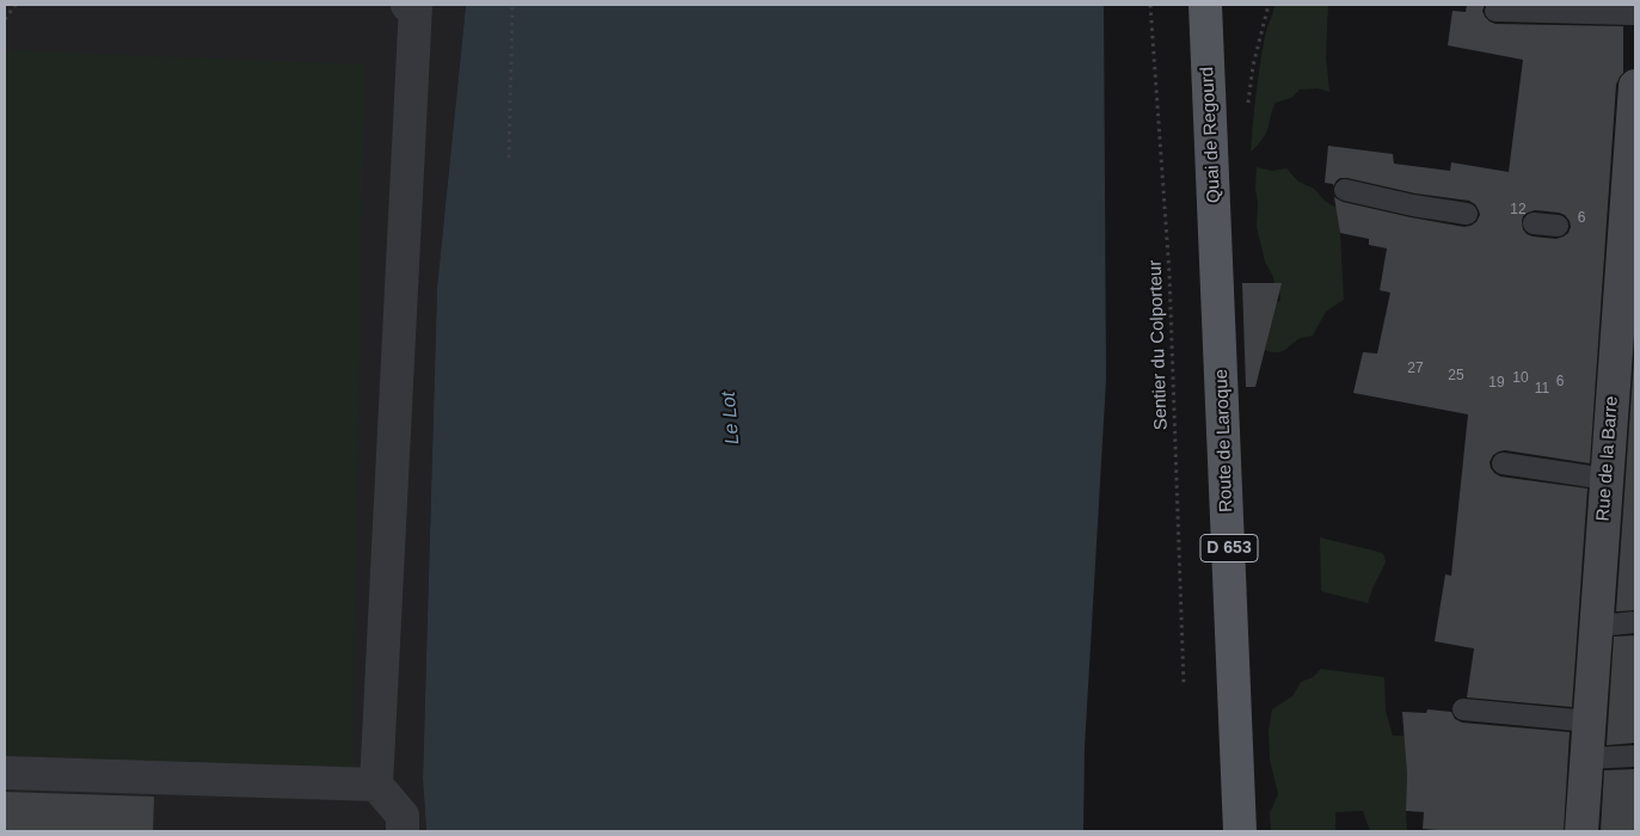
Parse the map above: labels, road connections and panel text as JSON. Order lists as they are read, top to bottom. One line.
{"streets":{"main road":["Quai de Regourd","Route de Laroque","Rue de la Barre","D 653"],"path":["Sentier du Colporteur"]},"crossings":[["Quai de Regourd","Route de Laroque"]],"water":["Le Lot"],"house_numbers":["12","6","27","25","10","6","19","11"]}
